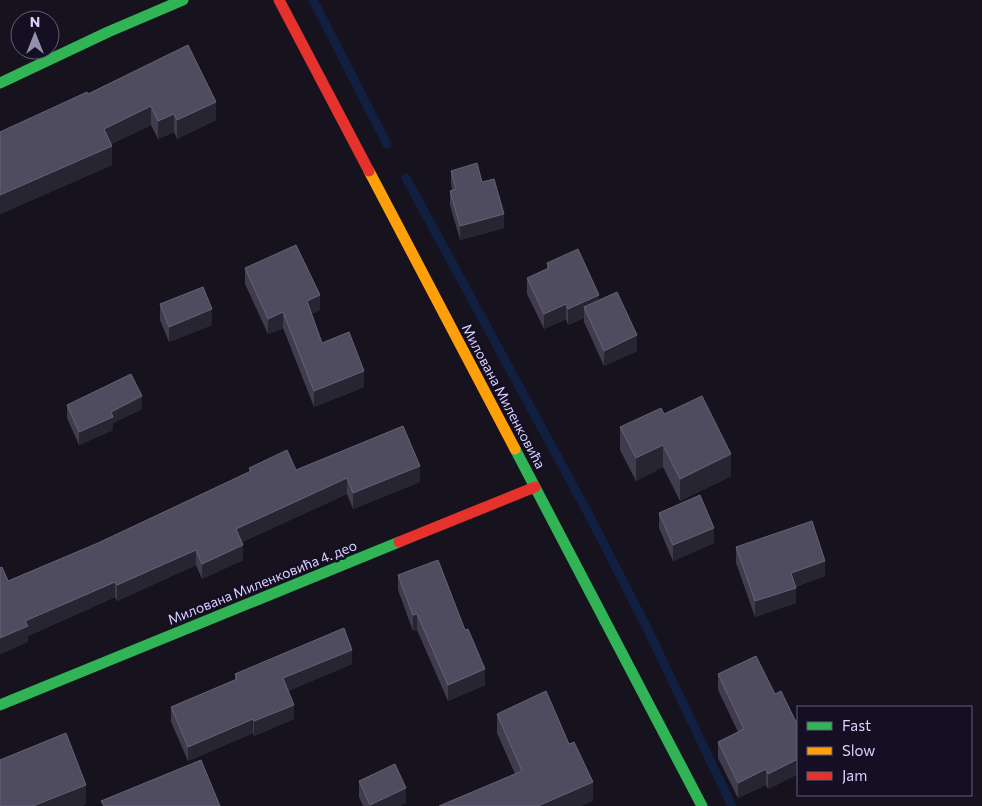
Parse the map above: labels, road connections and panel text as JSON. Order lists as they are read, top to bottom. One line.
{"streets":{"street":["Милована Миленковића","Милована Миленковића 4. део"]},"crossings":[["Милована Миленковића","Милована Миленковића 4. део"]],"legend":["Fast","Slow","Jam"],"north":"top"}
